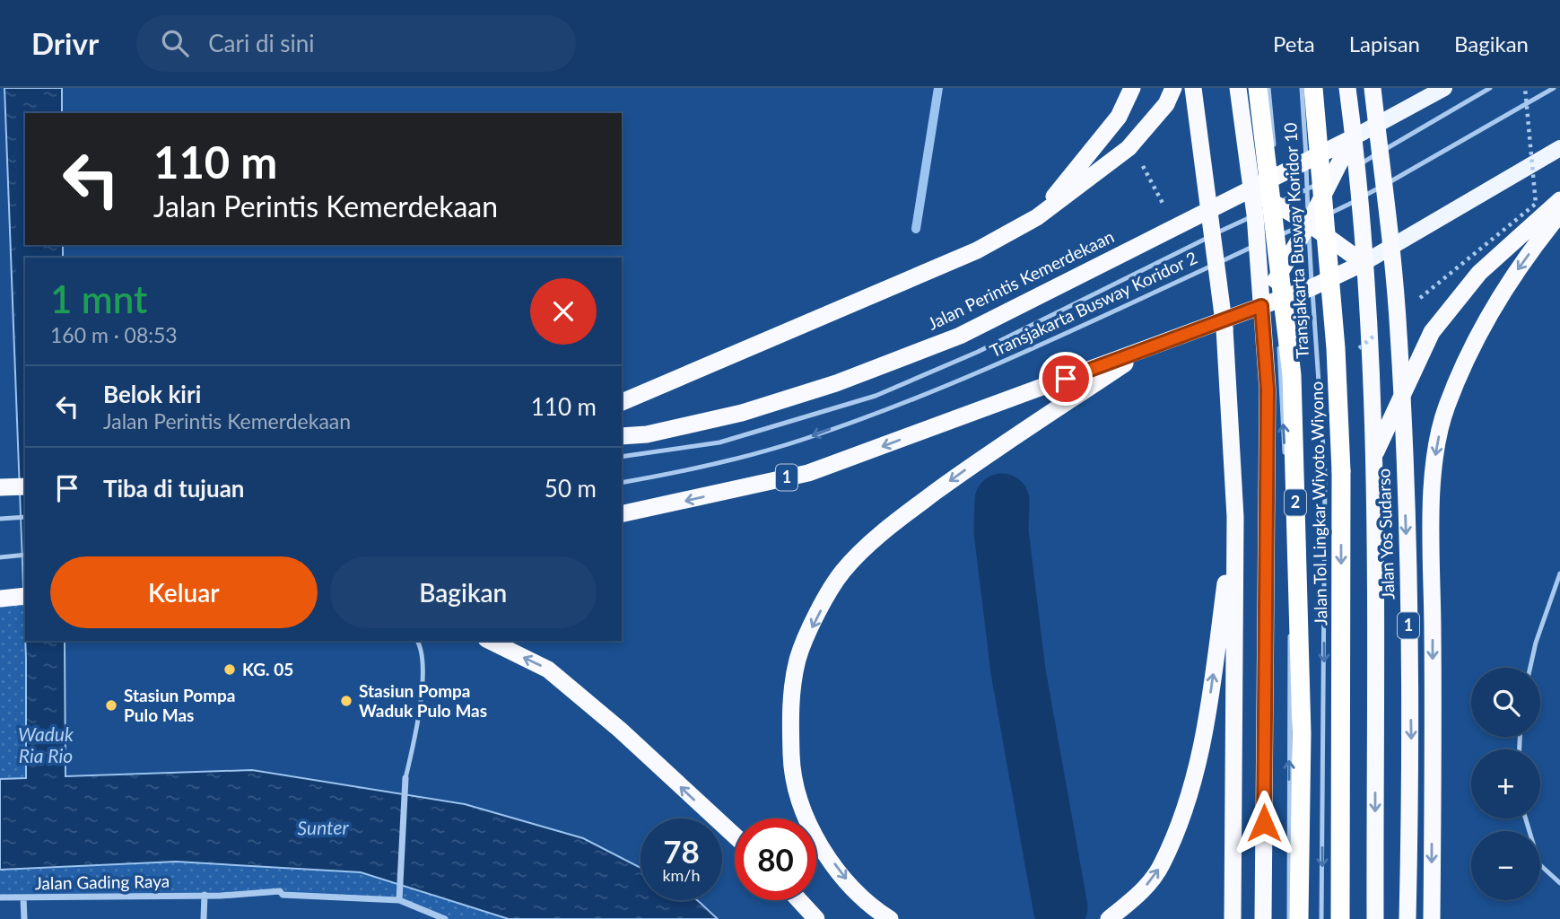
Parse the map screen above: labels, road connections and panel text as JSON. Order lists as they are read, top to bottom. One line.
{"streets":{"highway":["Jalan Perintis Kemerdekaan","1","2","Jalan Tol Lingkar Wiyoto Wiyono","Jalan Yos Sudarso"],"street":["Jalan Gading Raya"],"lane":["Transjakarta Busway Koridor 10","Transjakarta Busway Koridor 2"]},"crossings":[["Transjakarta Busway Koridor 10","Jalan Perintis Kemerdekaan"],["Transjakarta Busway Koridor 10","Transjakarta Busway Koridor 2"],["Transjakarta Busway Koridor 10","1"],["Jalan Perintis Kemerdekaan","1"],["Transjakarta Busway Koridor 2","1"],["1","Jalan Yos Sudarso"]],"water":["Waduk Ria Rio","Sunter"],"places":["KG. 05","Stasiun Pompa Waduk Pulo Mas","Stasiun Pompa Pulo Mas"],"page":{"header":"Drivr","search":"Cari di sini","nav":["Peta","Lapisan","Bagikan"],"turn":["110 m","Jalan Perintis Kemerdekaan"],"heading":["1 mnt","160 m · 08:53"],"list":[{"name":"Belok kiri","note":"Jalan Perintis Kemerdekaan","value":"110 m"},{"name":"Tiba di tujuan","value":"50 m"}],"buttons":["Keluar","Bagikan"],"map_buttons":["+","−"],"speed":"78 km/h","limit":"80"}}
